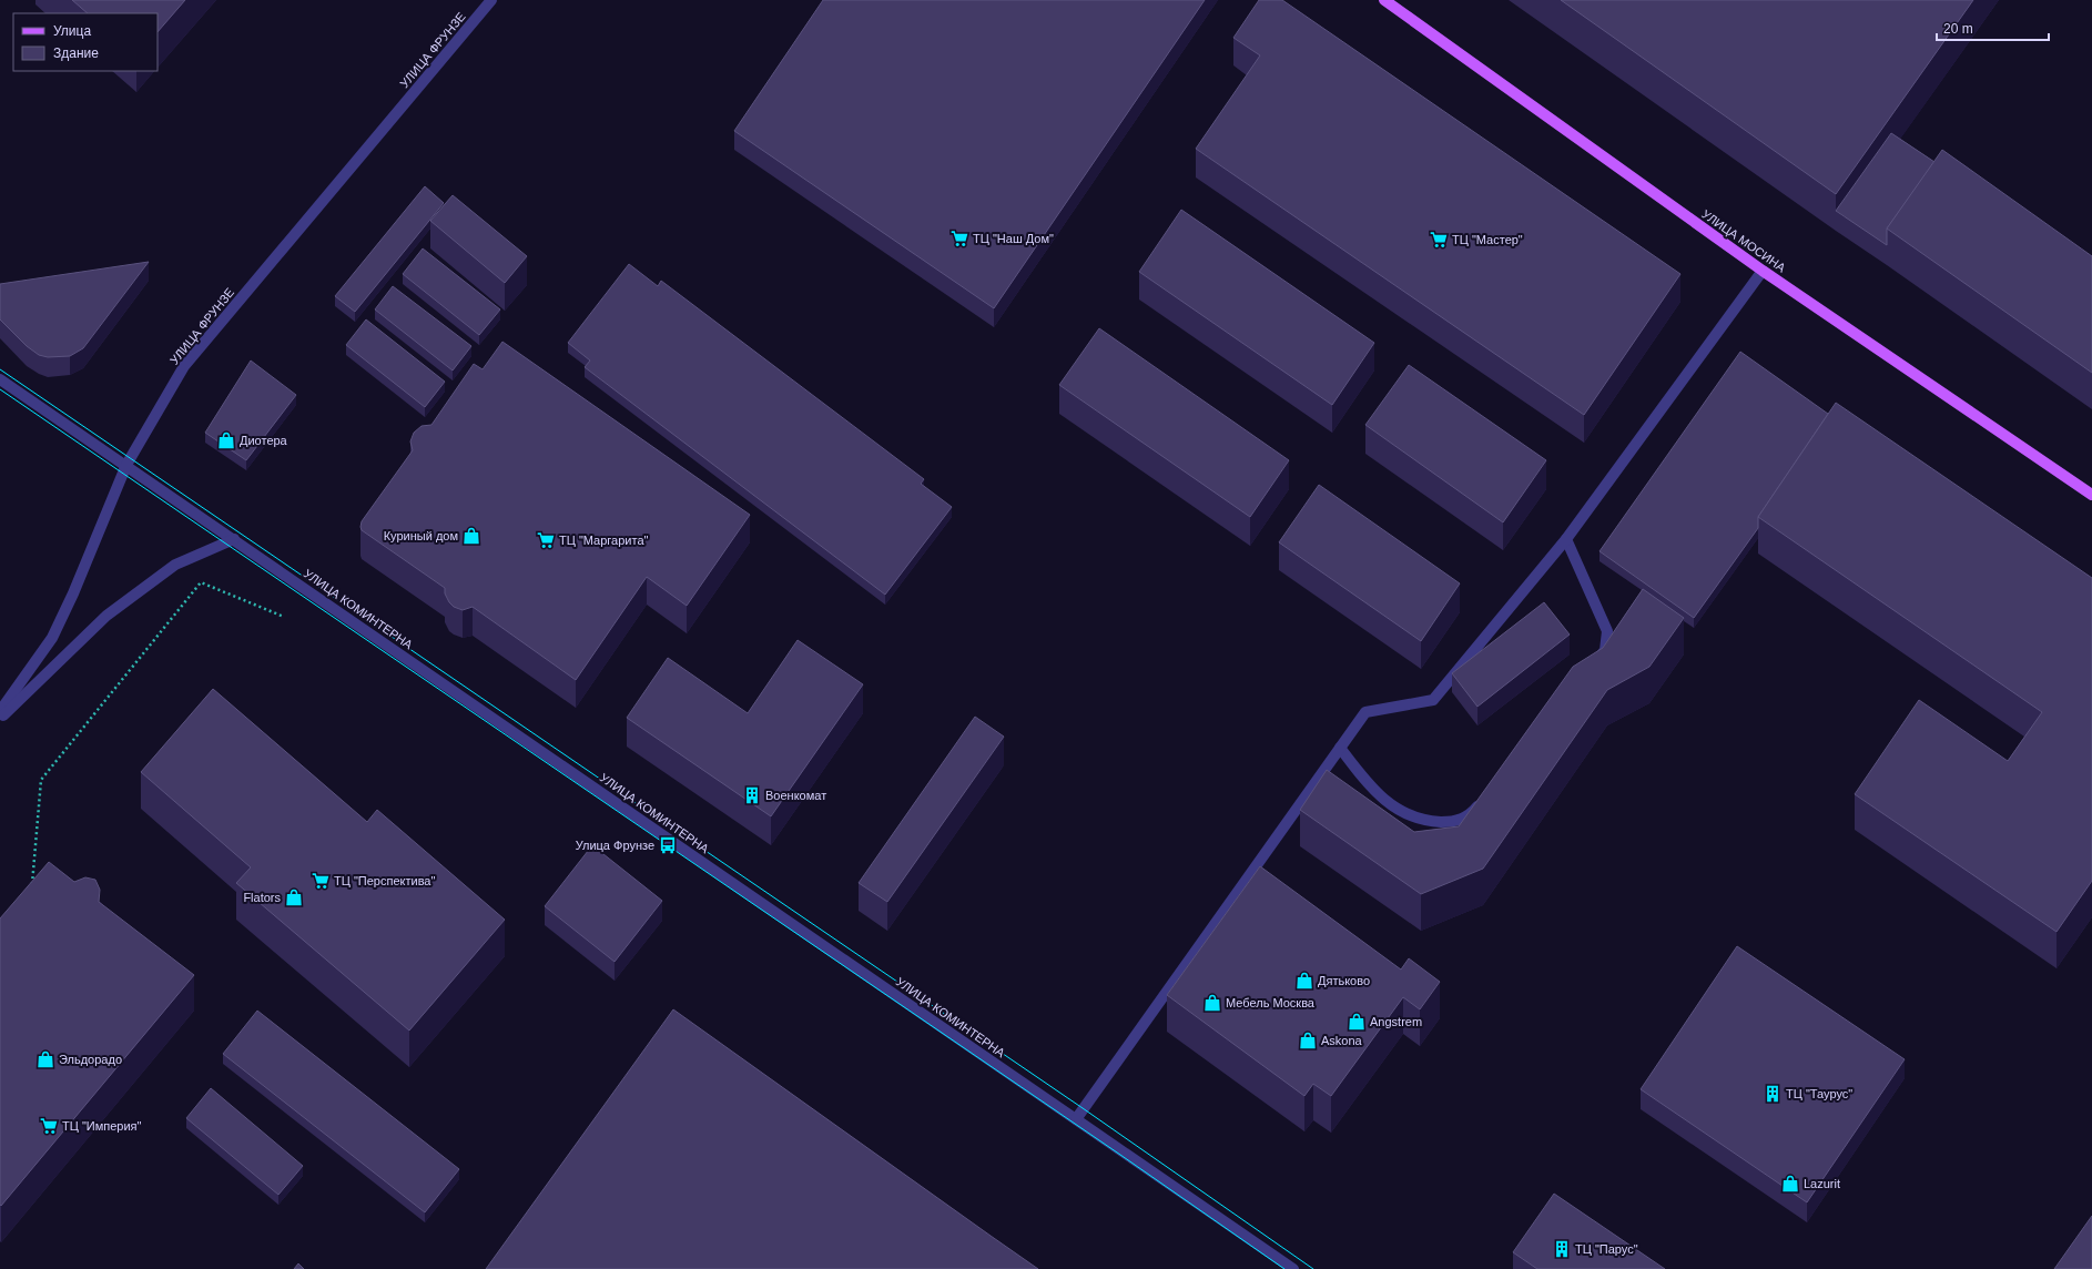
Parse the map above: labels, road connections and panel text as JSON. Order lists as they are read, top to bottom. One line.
{"streets":{"main road":["УЛИЦА МОСИНА"],"street":["УЛИЦА ФРУНЗЕ","УЛИЦА КОМИНТЕРНА"]},"crossings":[["УЛИЦА ФРУНЗЕ","УЛИЦА КОМИНТЕРНА"]],"places":{"supermarket":["ТЦ \"Наш Дом\"","ТЦ \"Мастер\"","ТЦ \"Маргарита\"","ТЦ \"Перспектива\"","ТЦ \"Империя\""],"shop":["Диотера","Куриный дом","Flators","Дятьково","Мебель Москва","Angstrem","Askona","Эльдорадо","Lazurit"],"building":["Военкомат","ТЦ \"Таурус\"","ТЦ \"Парус\""],"bus stop":["Улица Фрунзе"]},"legend":["Улица","Здание"],"scale_bar":"20 m"}
